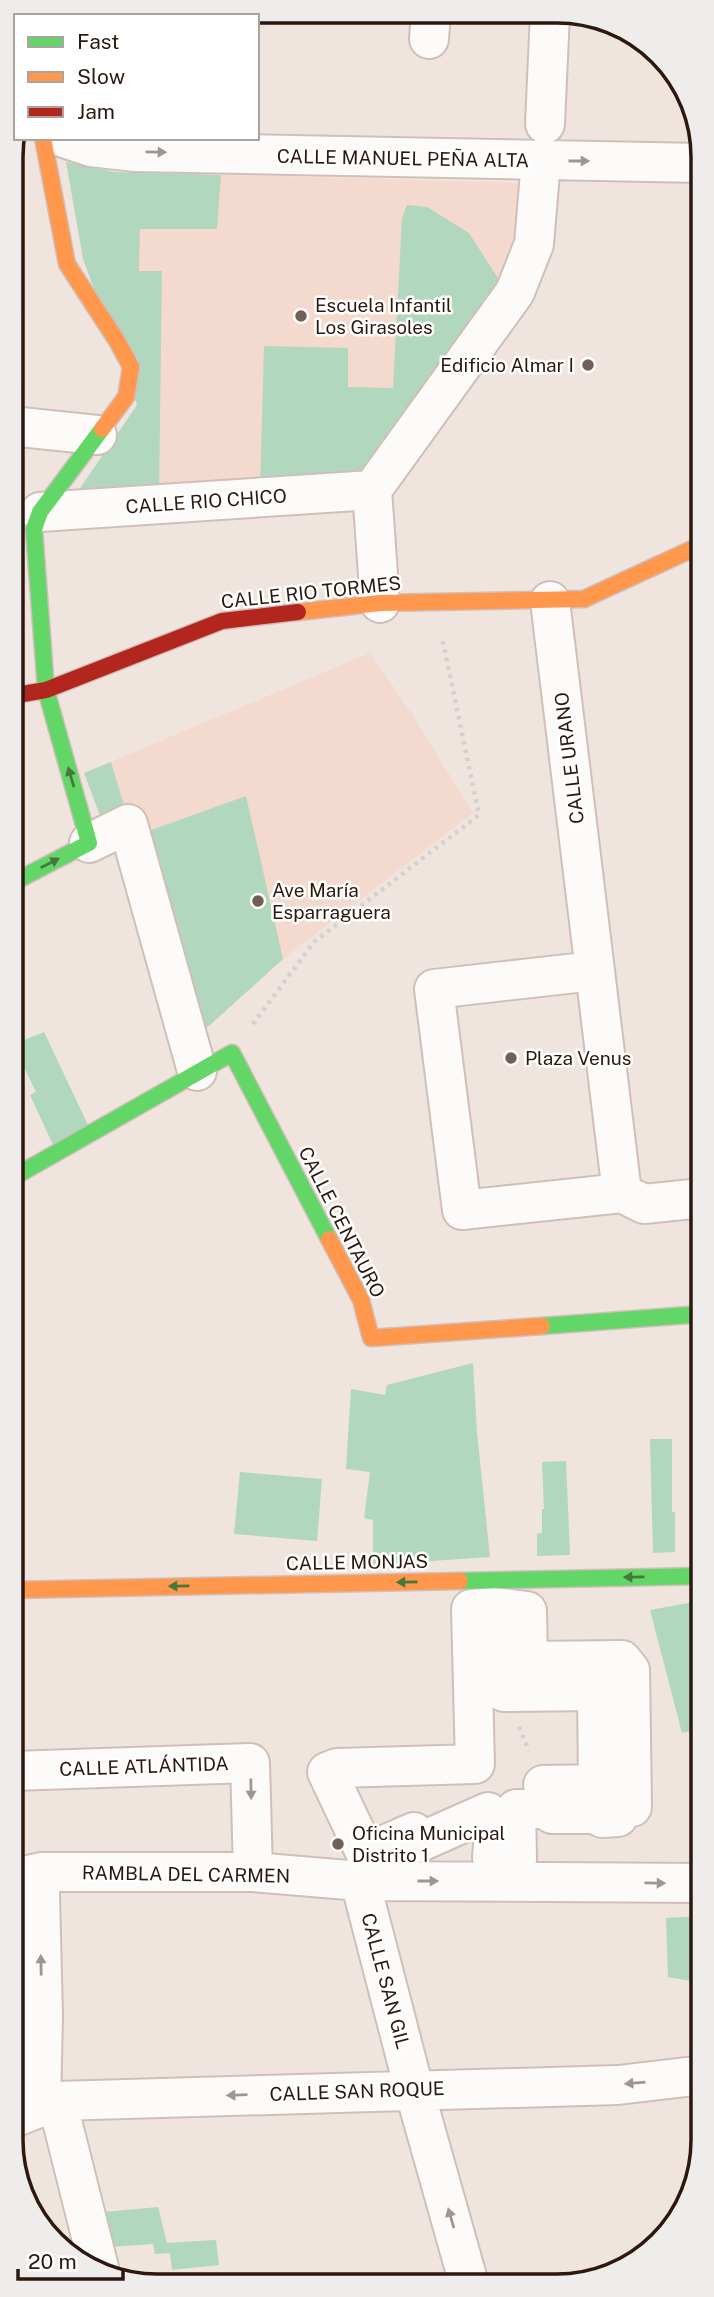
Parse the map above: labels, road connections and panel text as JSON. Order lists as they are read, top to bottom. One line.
{"streets":{"street":["CALLE MANUEL PEÑA ALTA","CALLE RIO CHICO","CALLE RIO TORMES","CALLE URANO","CALLE CENTAURO","CALLE MONJAS","CALLE ATLÁNTIDA","RAMBLA DEL CARMEN","CALLE SAN GIL","CALLE SAN ROQUE"]},"crossings":[["CALLE RIO TORMES","CALLE URANO"],["CALLE ATLÁNTIDA","RAMBLA DEL CARMEN"],["RAMBLA DEL CARMEN","CALLE SAN GIL"],["CALLE SAN GIL","CALLE SAN ROQUE"]],"one_way":["CALLE MANUEL PEÑA ALTA","CALLE MONJAS","RAMBLA DEL CARMEN","CALLE SAN GIL","CALLE SAN ROQUE"],"places":["Escuela Infantil Los Girasoles","Edificio Almar I","Ave María Esparraguera","Plaza Venus","Oficina Municipal Distrito 1"],"legend":["Fast","Slow","Jam"],"scale_bar":"20 m"}
